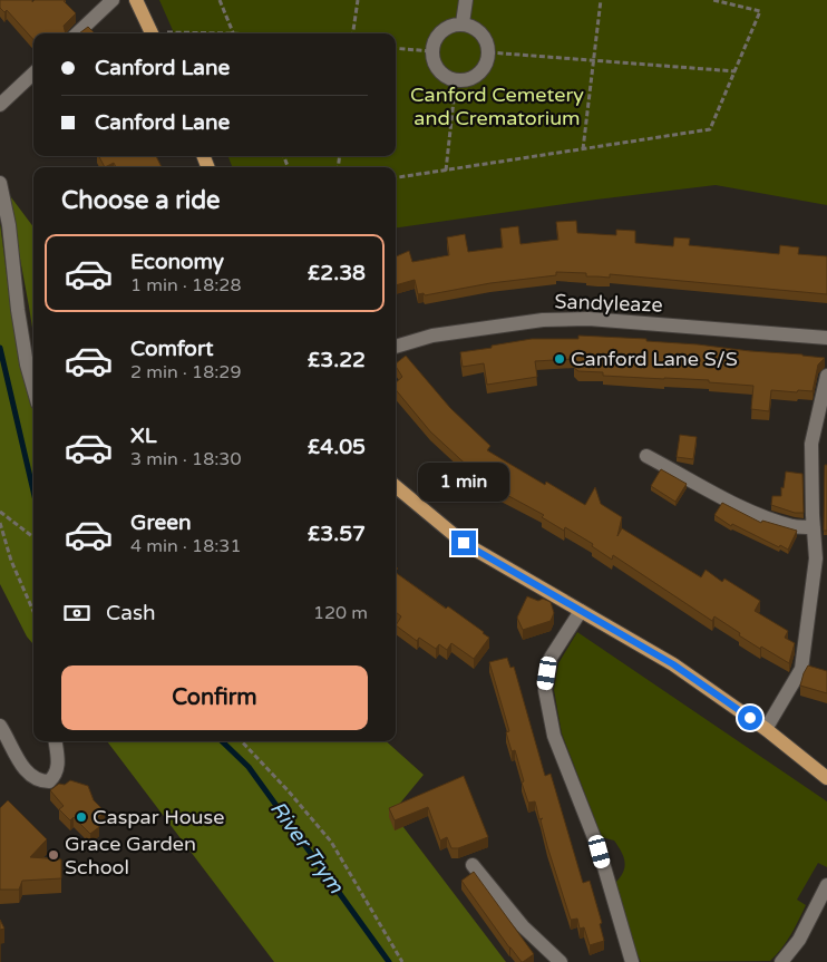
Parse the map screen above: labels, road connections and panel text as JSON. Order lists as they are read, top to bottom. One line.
{"streets":{"street":["Sandyleaze"]},"water":["River Trym"],"parks":["Canford Cemetery and Crematorium"],"places":["Canford Lane S/S","Caspar House","Grace Garden School"],"page":{"banner":["Canford Lane","Canford Lane"],"heading":"Choose a ride","list":[{"name":"Economy","note":"1 min · 18:28","value":"£2.38"},{"name":"Comfort","note":"2 min · 18:29","value":"£3.22"},{"name":"XL","note":"3 min · 18:30","value":"£4.05"},{"name":"Green","note":"4 min · 18:31","value":"£3.57"}],"bubble":"1 min","pay":["Cash","120 m"],"buttons":"Confirm"}}
